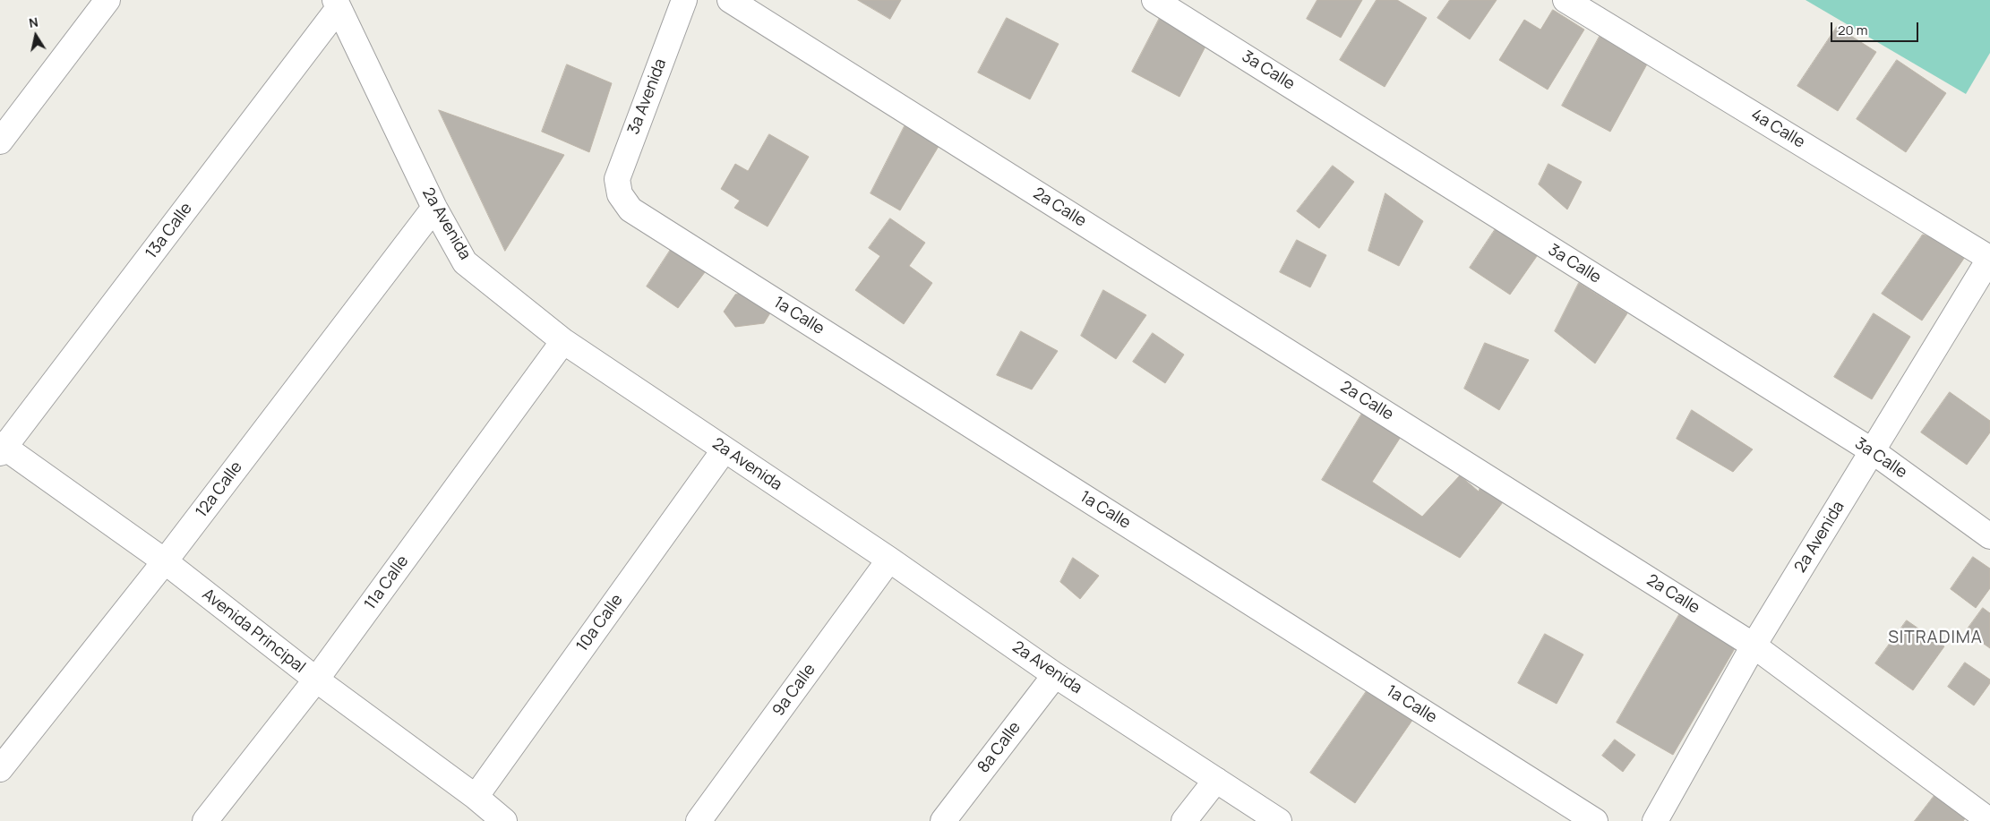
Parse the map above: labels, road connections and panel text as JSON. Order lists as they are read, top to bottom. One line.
{"streets":{"street":["3a Calle","3a Avenida","4a Calle","2a Calle","2a Avenida","13a Calle","1a Calle","12a Calle","11a Calle","10a Calle","Avenida Principal","9a Calle","8a Calle"]},"crossings":[["3a Calle","2a Avenida"],["3a Avenida","1a Calle"],["4a Calle","2a Avenida"],["2a Calle","2a Avenida"],["2a Avenida","13a Calle"],["2a Avenida","12a Calle"],["2a Avenida","11a Calle"],["2a Avenida","10a Calle"],["2a Avenida","9a Calle"],["2a Avenida","8a Calle"],["13a Calle","Avenida Principal"],["12a Calle","Avenida Principal"],["11a Calle","Avenida Principal"],["10a Calle","Avenida Principal"]],"districts":["SITRADIMA"],"scale_bar":"20 m","north":"top"}
